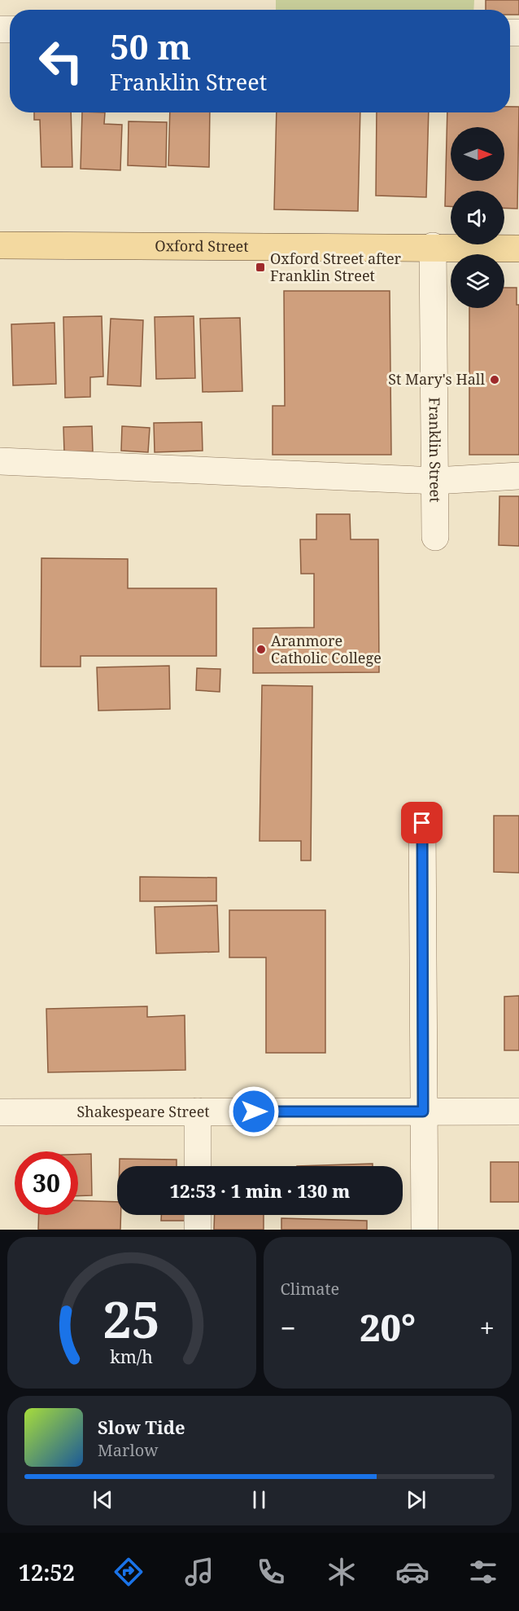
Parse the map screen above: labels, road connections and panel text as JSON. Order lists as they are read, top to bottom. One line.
{"streets":{"main road":["Oxford Street"],"street":["Franklin Street","Shakespeare Street"]},"crossings":[["Oxford Street","Franklin Street"]],"places":{"transit":["Oxford Street after Franklin Street"],"other":["St Mary's Hall","Aranmore Catholic College"]},"north":"right","page":{"turn":["50 m","Franklin Street"],"limit":"30","trip":"12:53 · 1 min · 130 m","tile":"Climate","heat":["−","20°","+"],"song":["Slow Tide","Marlow"],"tabs":"12:52","gauge":["25","km/h"]}}
